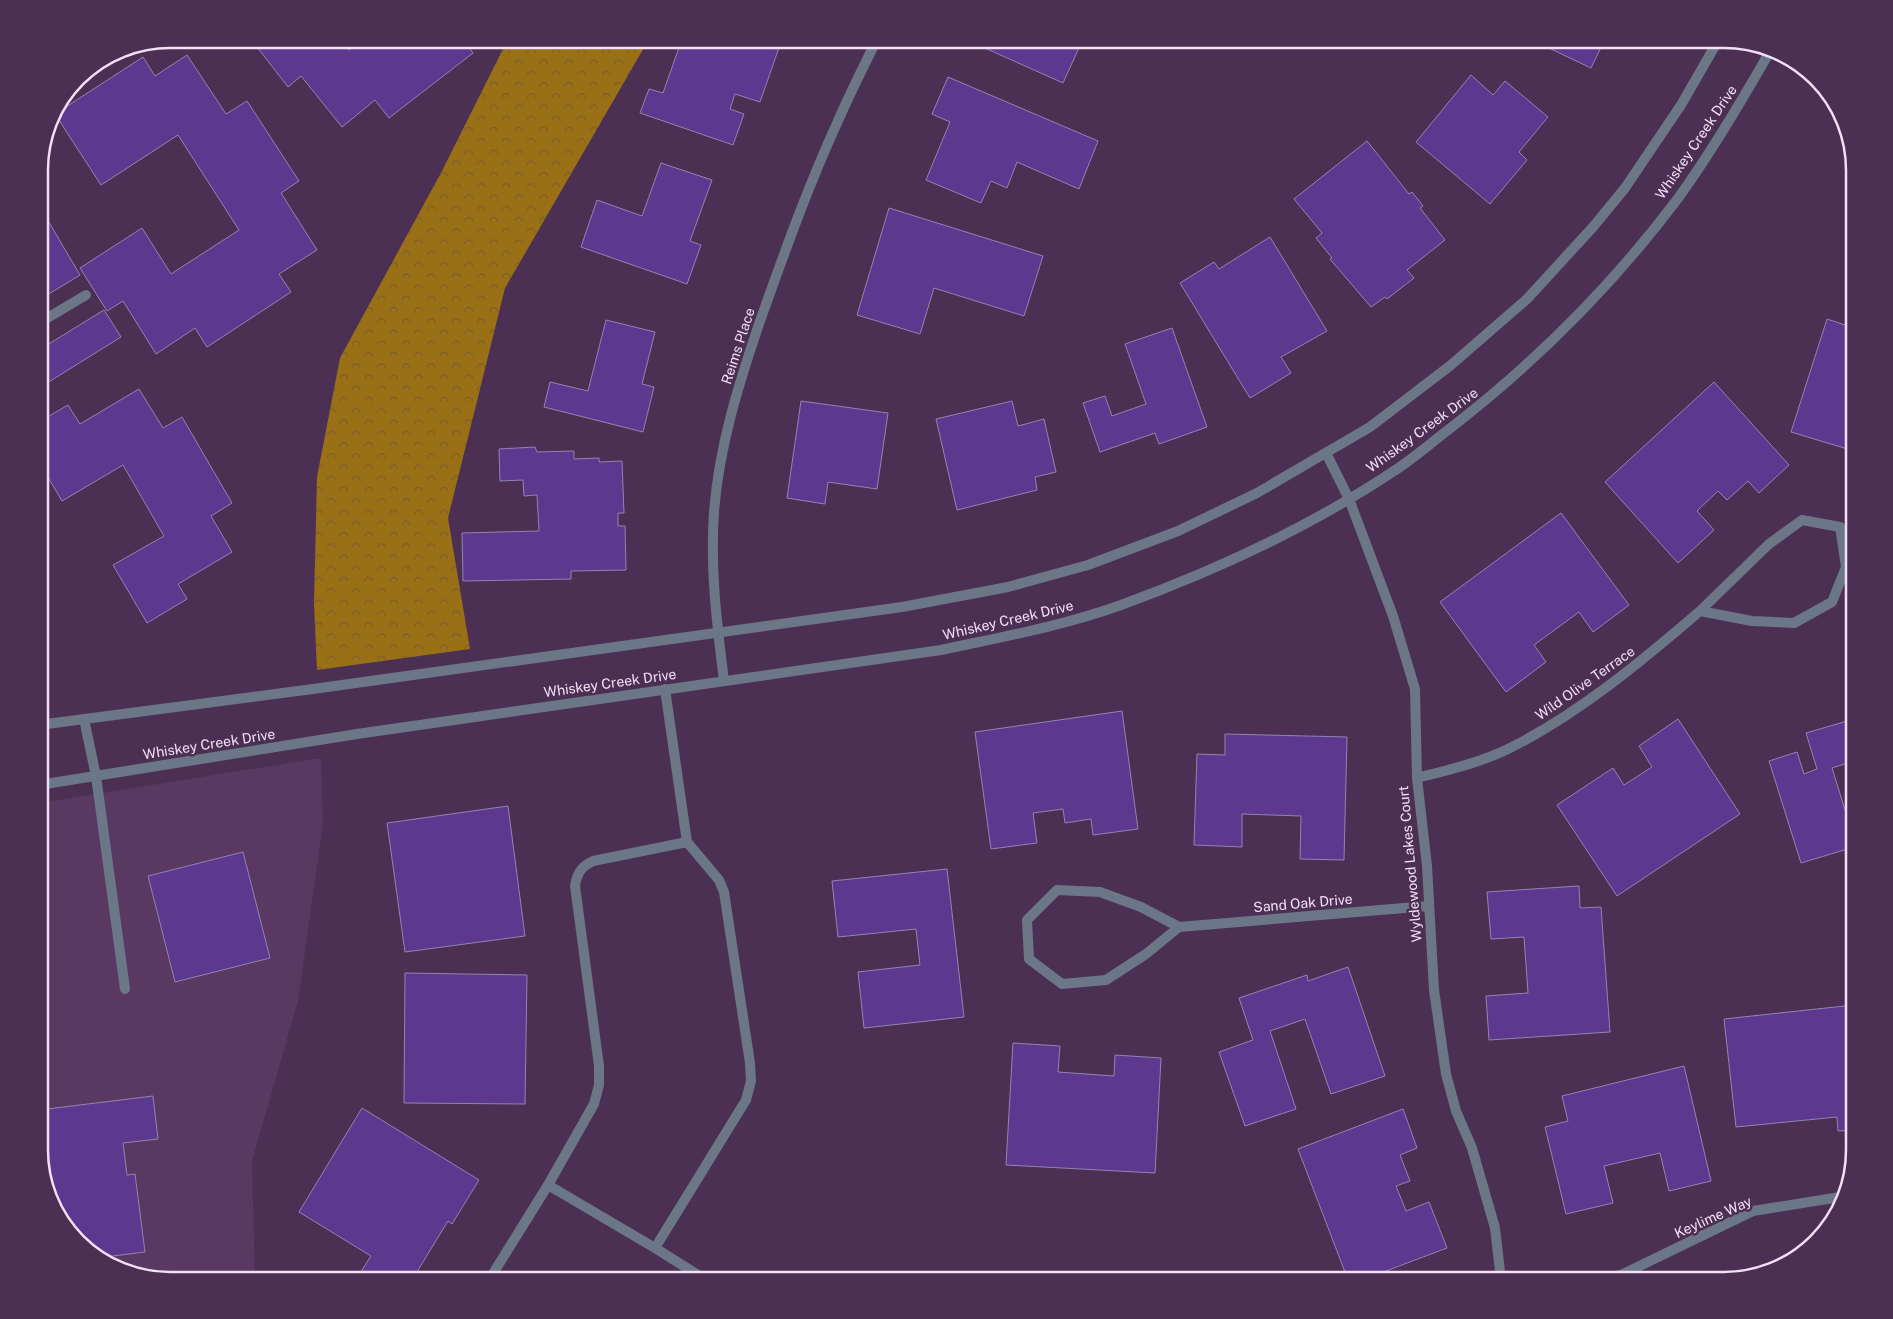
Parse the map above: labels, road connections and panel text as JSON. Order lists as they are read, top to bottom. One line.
{"streets":{"street":["Whiskey Creek Drive","Reims Place","Wild Olive Terrace","Wyldewood Lakes Court","Sand Oak Drive","Keylime Way"]},"crossings":[["Whiskey Creek Drive","Reims Place"],["Whiskey Creek Drive","Wyldewood Lakes Court"],["Wild Olive Terrace","Wyldewood Lakes Court"],["Wyldewood Lakes Court","Sand Oak Drive"]]}
